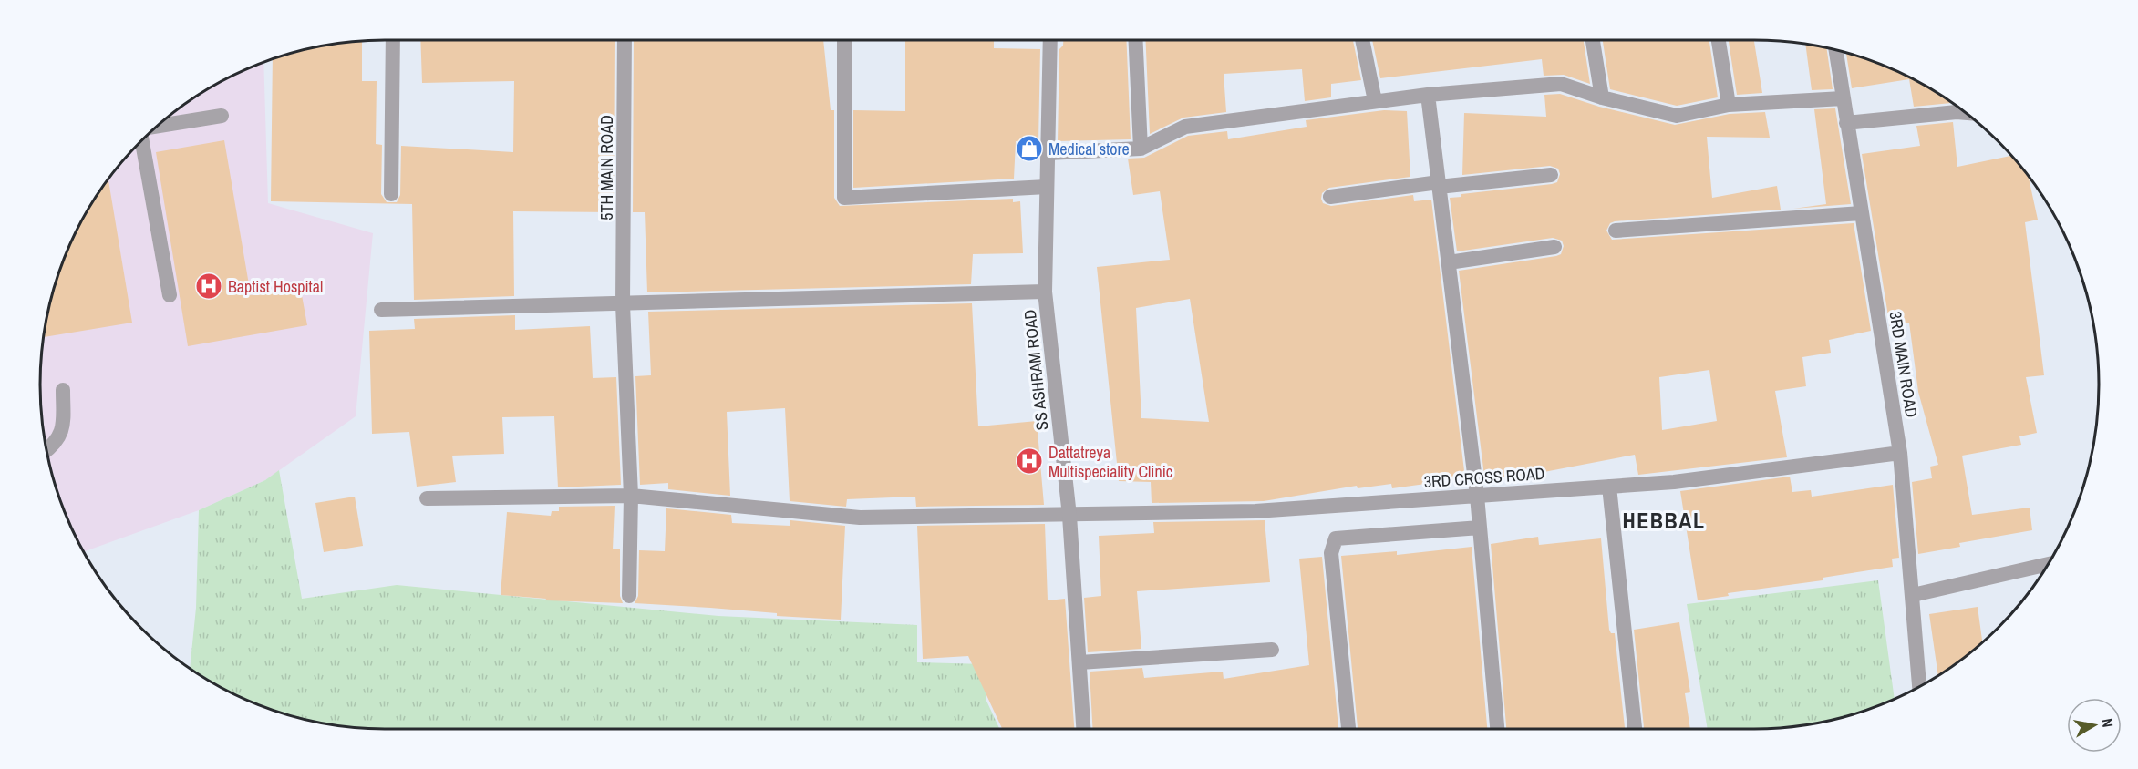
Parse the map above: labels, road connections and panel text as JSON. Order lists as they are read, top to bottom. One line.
{"streets":{"street":["5TH MAIN ROAD","3RD MAIN ROAD","SS ASHRAM ROAD","3RD CROSS ROAD"]},"crossings":[["5TH MAIN ROAD","3RD CROSS ROAD"],["3RD MAIN ROAD","3RD CROSS ROAD"],["SS ASHRAM ROAD","3RD CROSS ROAD"]],"districts":["HEBBAL"],"places":{"shop":["Medical store"],"hospital":["Baptist Hospital","Dattatreya Multispeciality Clinic"]},"north":"right"}
